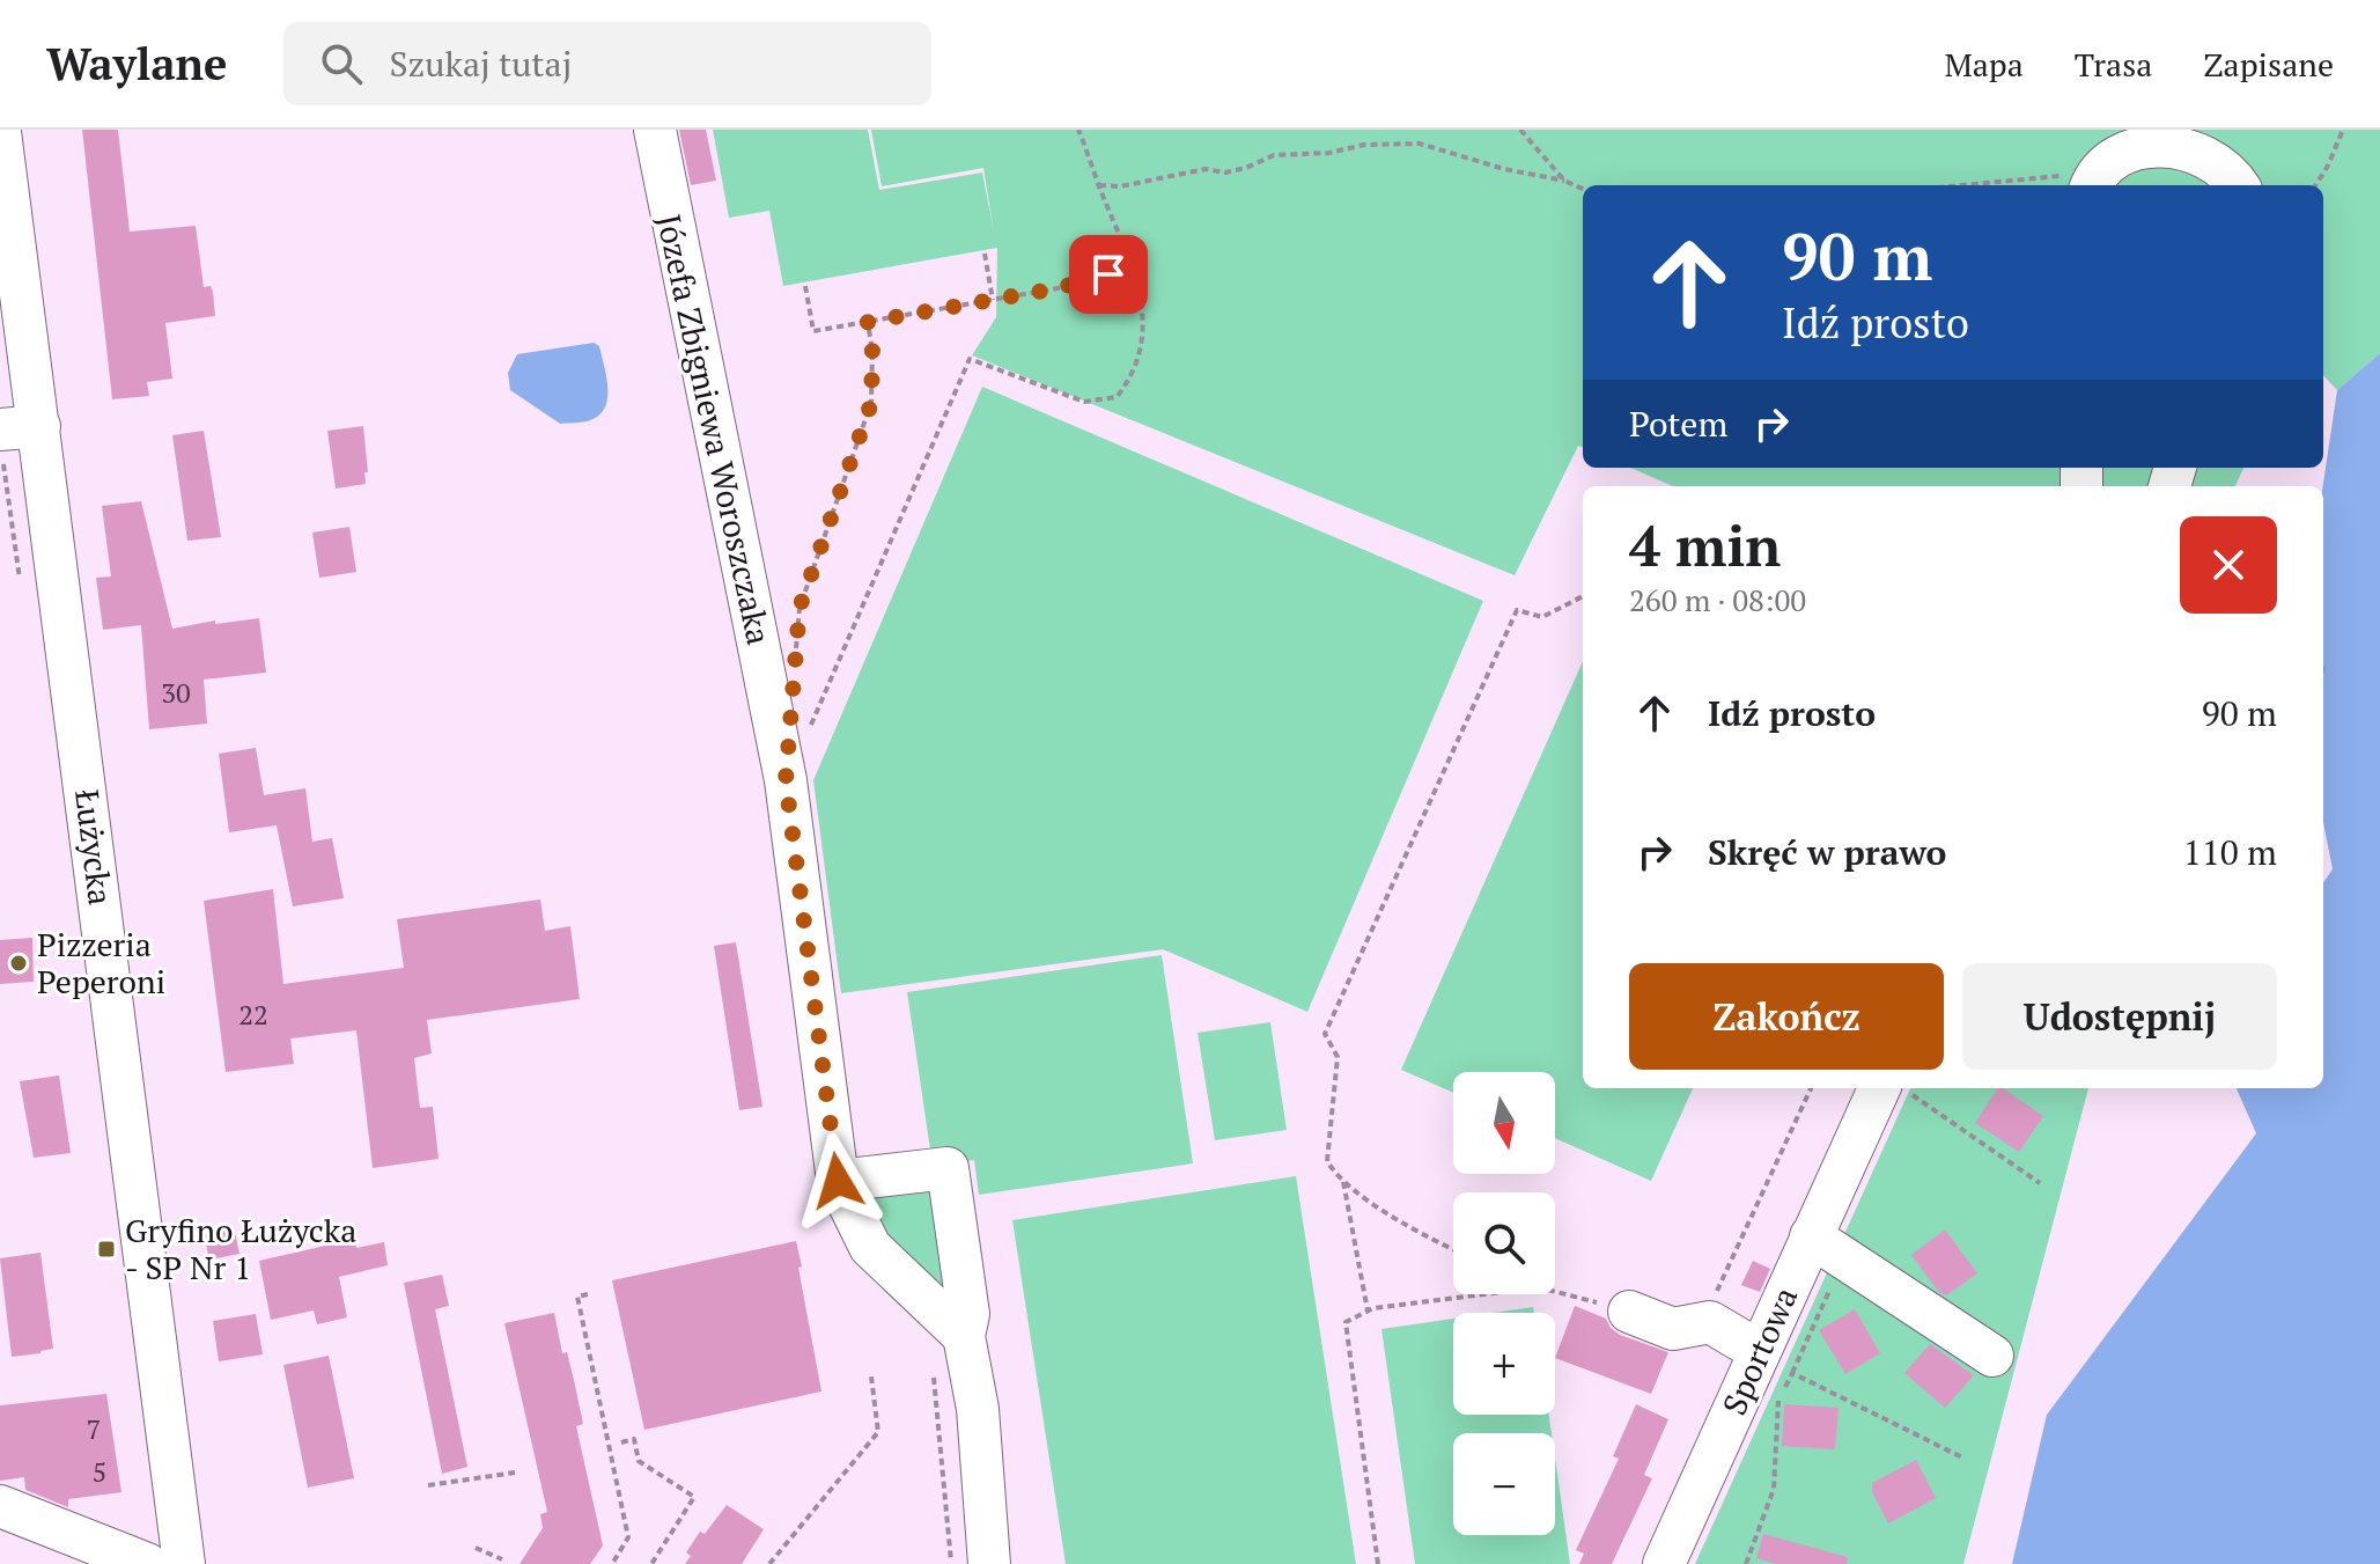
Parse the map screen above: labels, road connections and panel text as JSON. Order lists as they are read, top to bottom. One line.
{"streets":{"street":["Józefa Zbigniewa Woroszczaka","Łużycka","Sportowa"]},"places":{"other":["Pizzeria Peperoni"],"transit":["Gryfino Łużycka - SP Nr 1"]},"house_numbers":["30","22","7","5"],"north":"bottom","page":{"header":"Waylane","search":"Szukaj tutaj","nav":["Mapa","Trasa","Zapisane"],"turn":["90 m","Idź prosto"],"then":"Potem","heading":["4 min","260 m · 08:00"],"list":[{"name":"Idź prosto","value":"90 m"},{"name":"Skręć w prawo","value":"110 m"}],"buttons":["Zakończ","Udostępnij"],"map_buttons":["+","−"]}}
